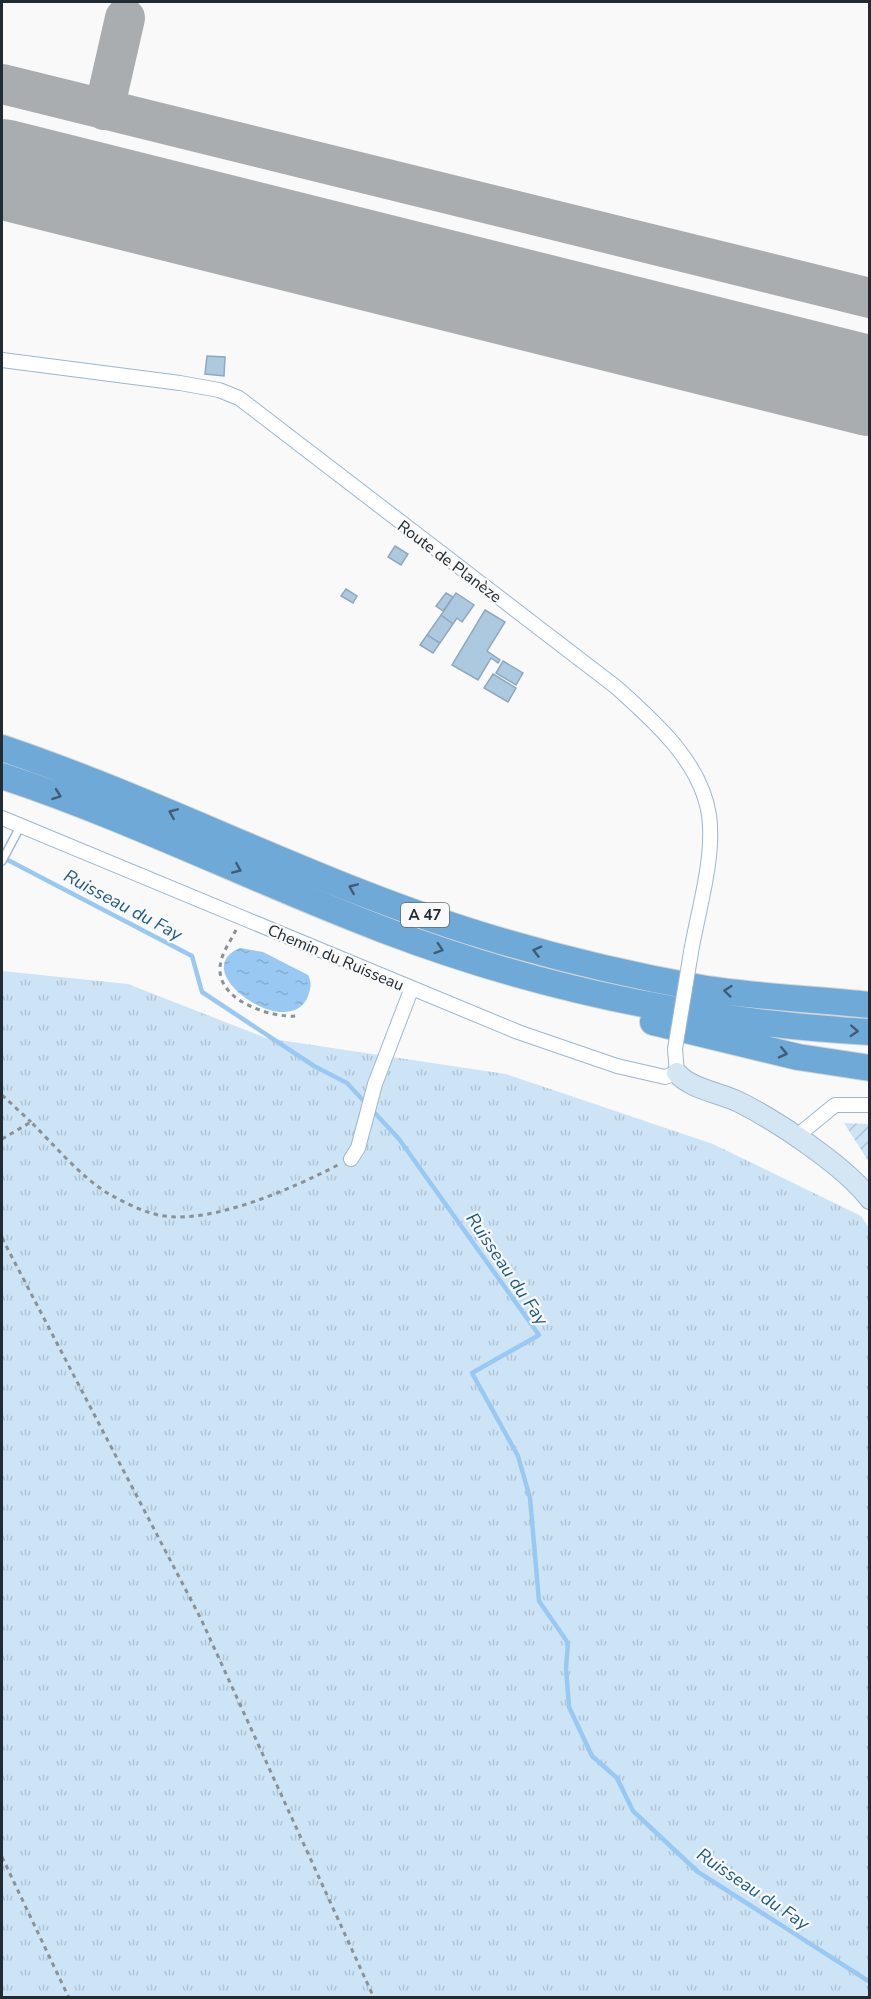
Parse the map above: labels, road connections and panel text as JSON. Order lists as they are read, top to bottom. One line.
{"streets":{"highway":["A 47"],"street":["Route de Planèze","Chemin du Ruisseau"]},"crossings":[["Route de Planèze","Chemin du Ruisseau"]],"water":["Ruisseau du Fay"]}
